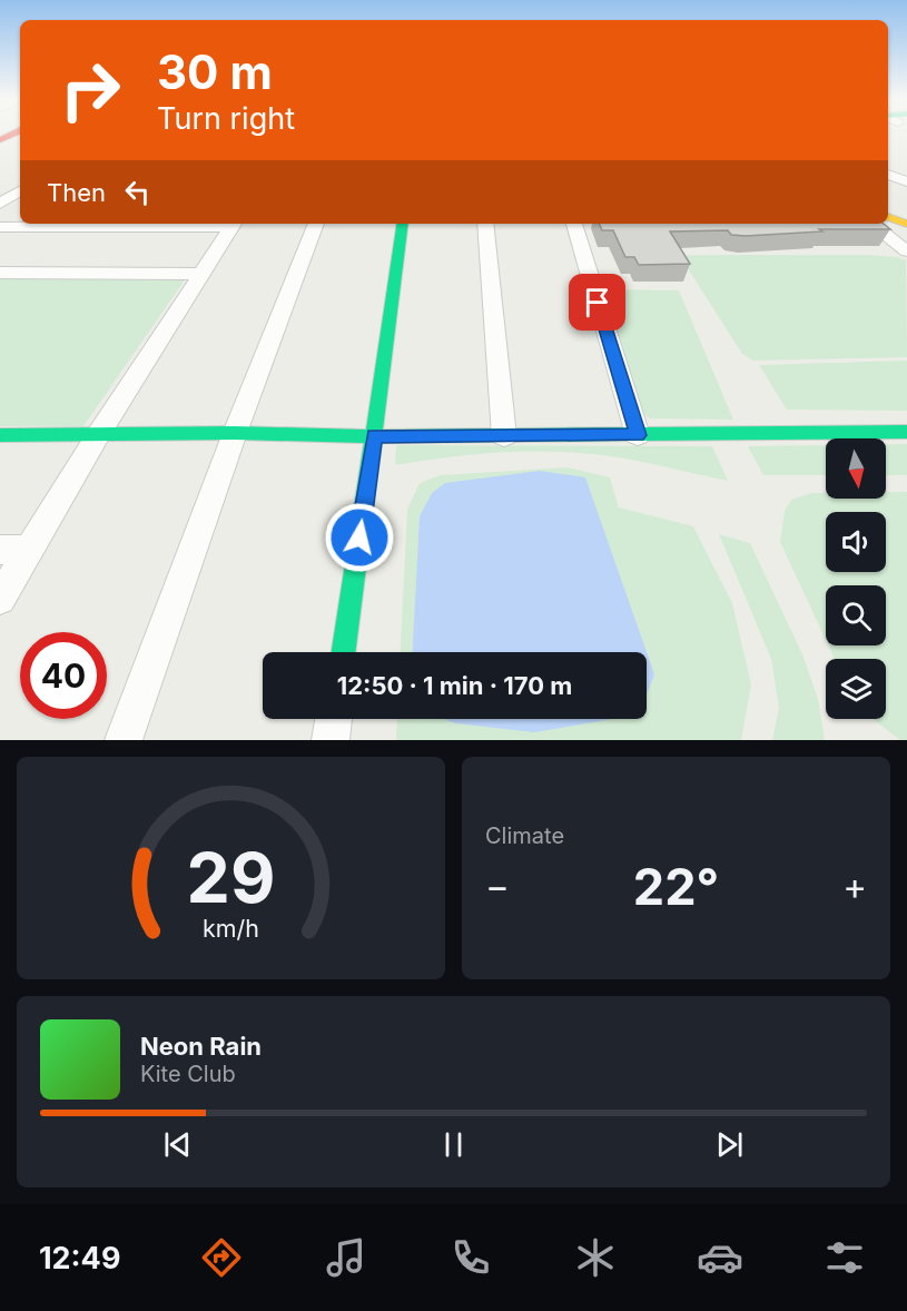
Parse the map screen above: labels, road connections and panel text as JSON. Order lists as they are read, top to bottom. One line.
{"north":"bottom","page":{"turn":["30 m","Turn right"],"then":"Then","limit":"40","trip":"12:50 · 1 min · 170 m","tile":"Climate","heat":["−","22°","+"],"song":["Neon Rain","Kite Club"],"tabs":"12:49","gauge":["29","km/h"]}}
